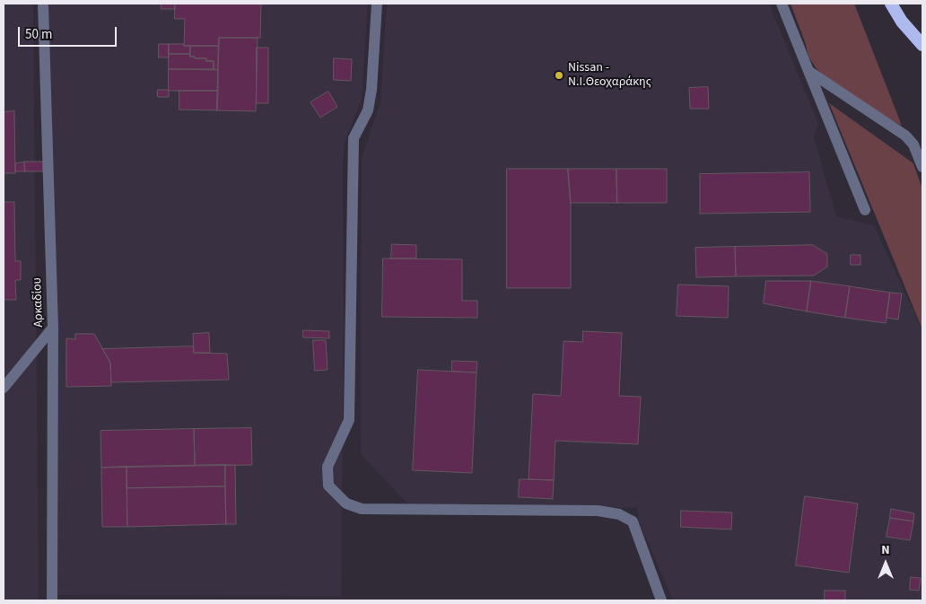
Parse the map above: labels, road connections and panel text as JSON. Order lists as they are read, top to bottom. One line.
{"streets":{"street":["Αρκαδίου"]},"places":["Nissan - Ν.Ι.Θεοχαράκης"],"scale_bar":"50 m","north":"top"}
